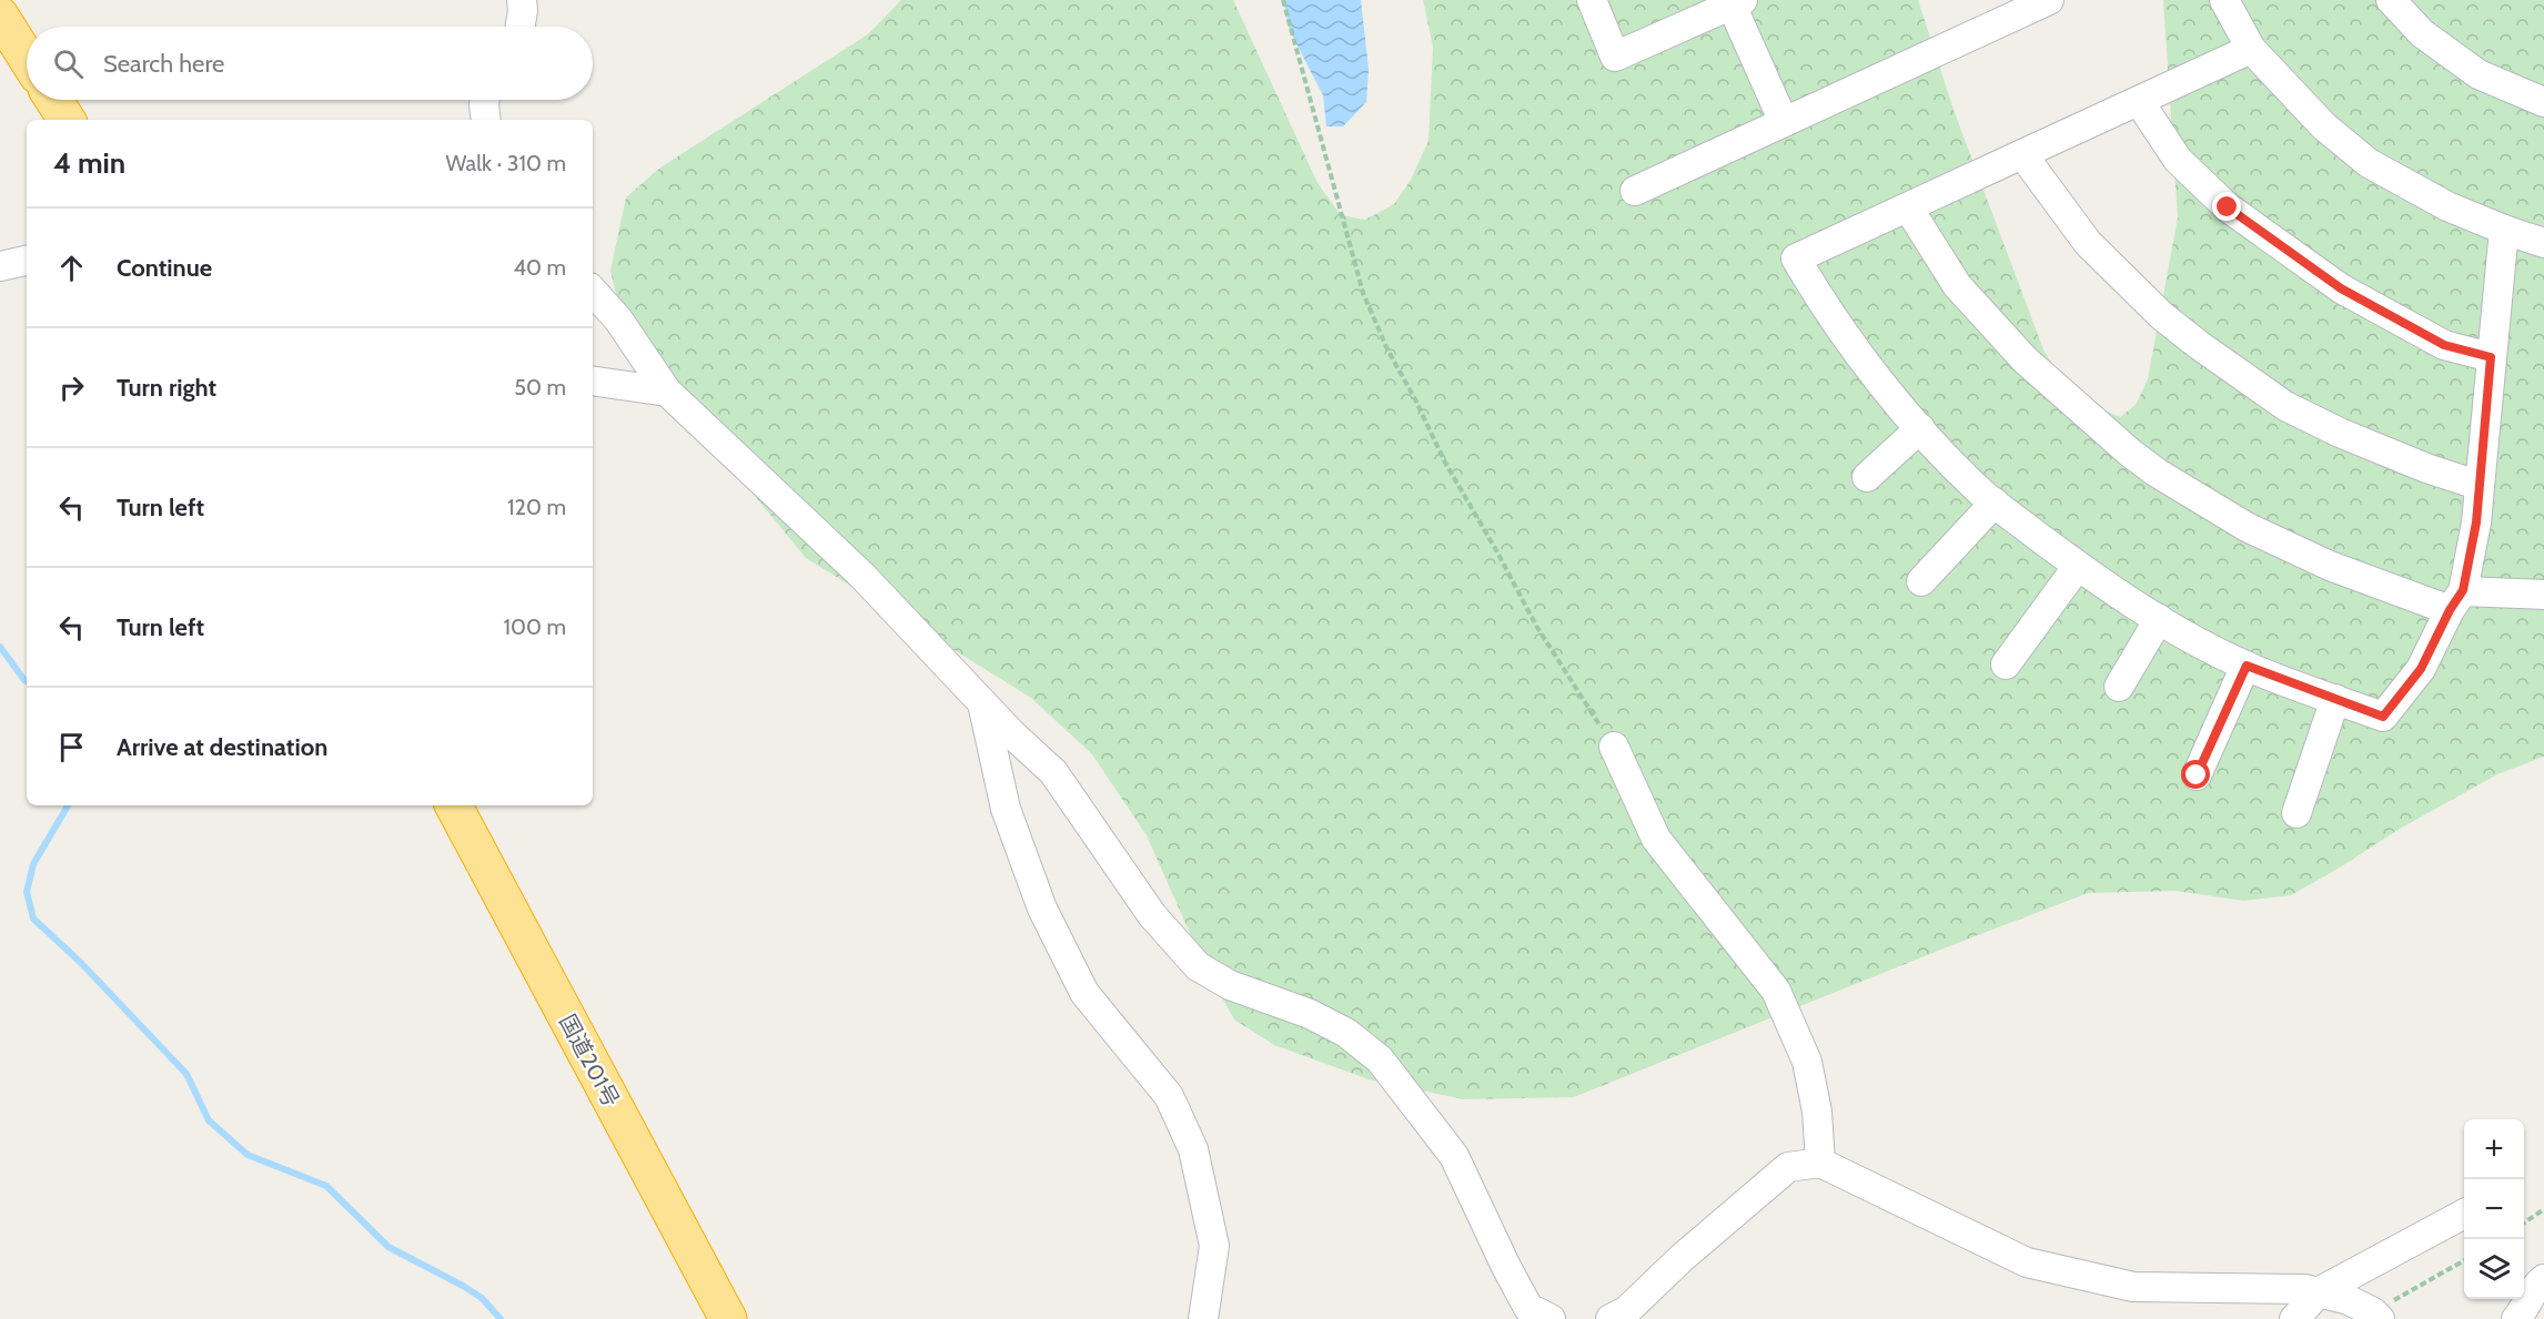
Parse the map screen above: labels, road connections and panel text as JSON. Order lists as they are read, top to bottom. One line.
{"streets":{"highway":["国道201号"]},"page":{"search":"Search here","heading":["4 min","Walk · 310 m"],"list":[["Continue","40 m"],["Turn right","50 m"],["Turn left","120 m"],["Turn left","100 m"],"Arrive at destination"],"map_buttons":["+","−"]}}
